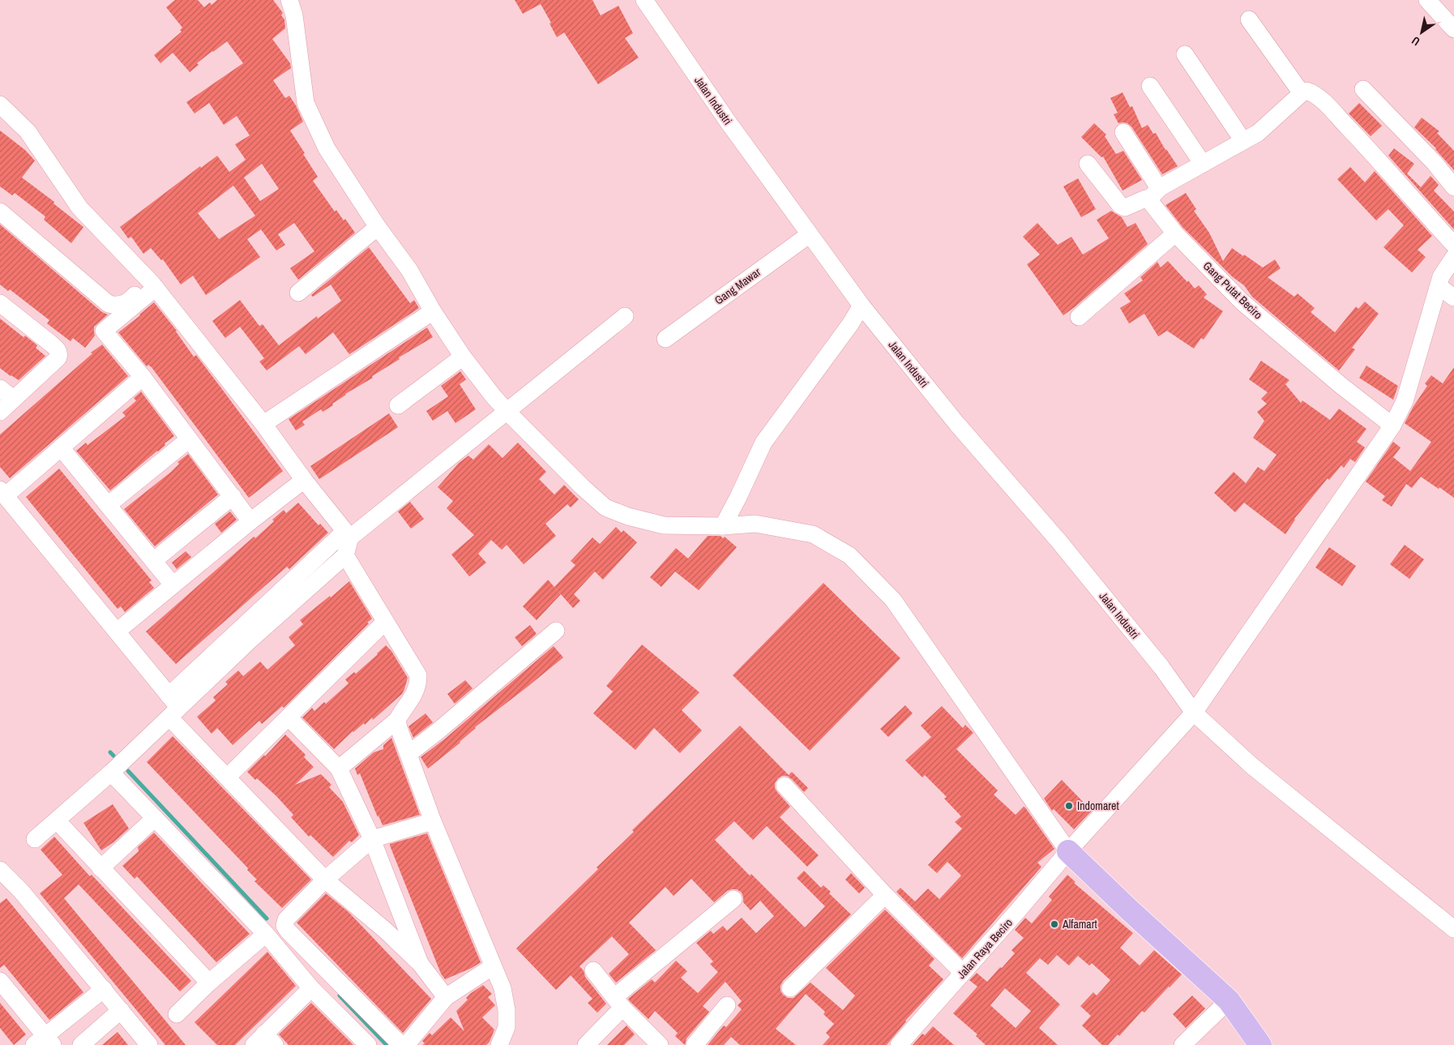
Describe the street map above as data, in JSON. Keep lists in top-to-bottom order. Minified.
{"streets":{"street":["Jalan Industri","Gang Mawar","Gang Putat Beciro","Jalan Raya Beciro"]},"crossings":[["Jalan Industri","Gang Mawar"],["Jalan Industri","Jalan Raya Beciro"],["Gang Putat Beciro","Jalan Raya Beciro"]],"places":["Indomaret","Alfamart"],"north":"bottom left"}
